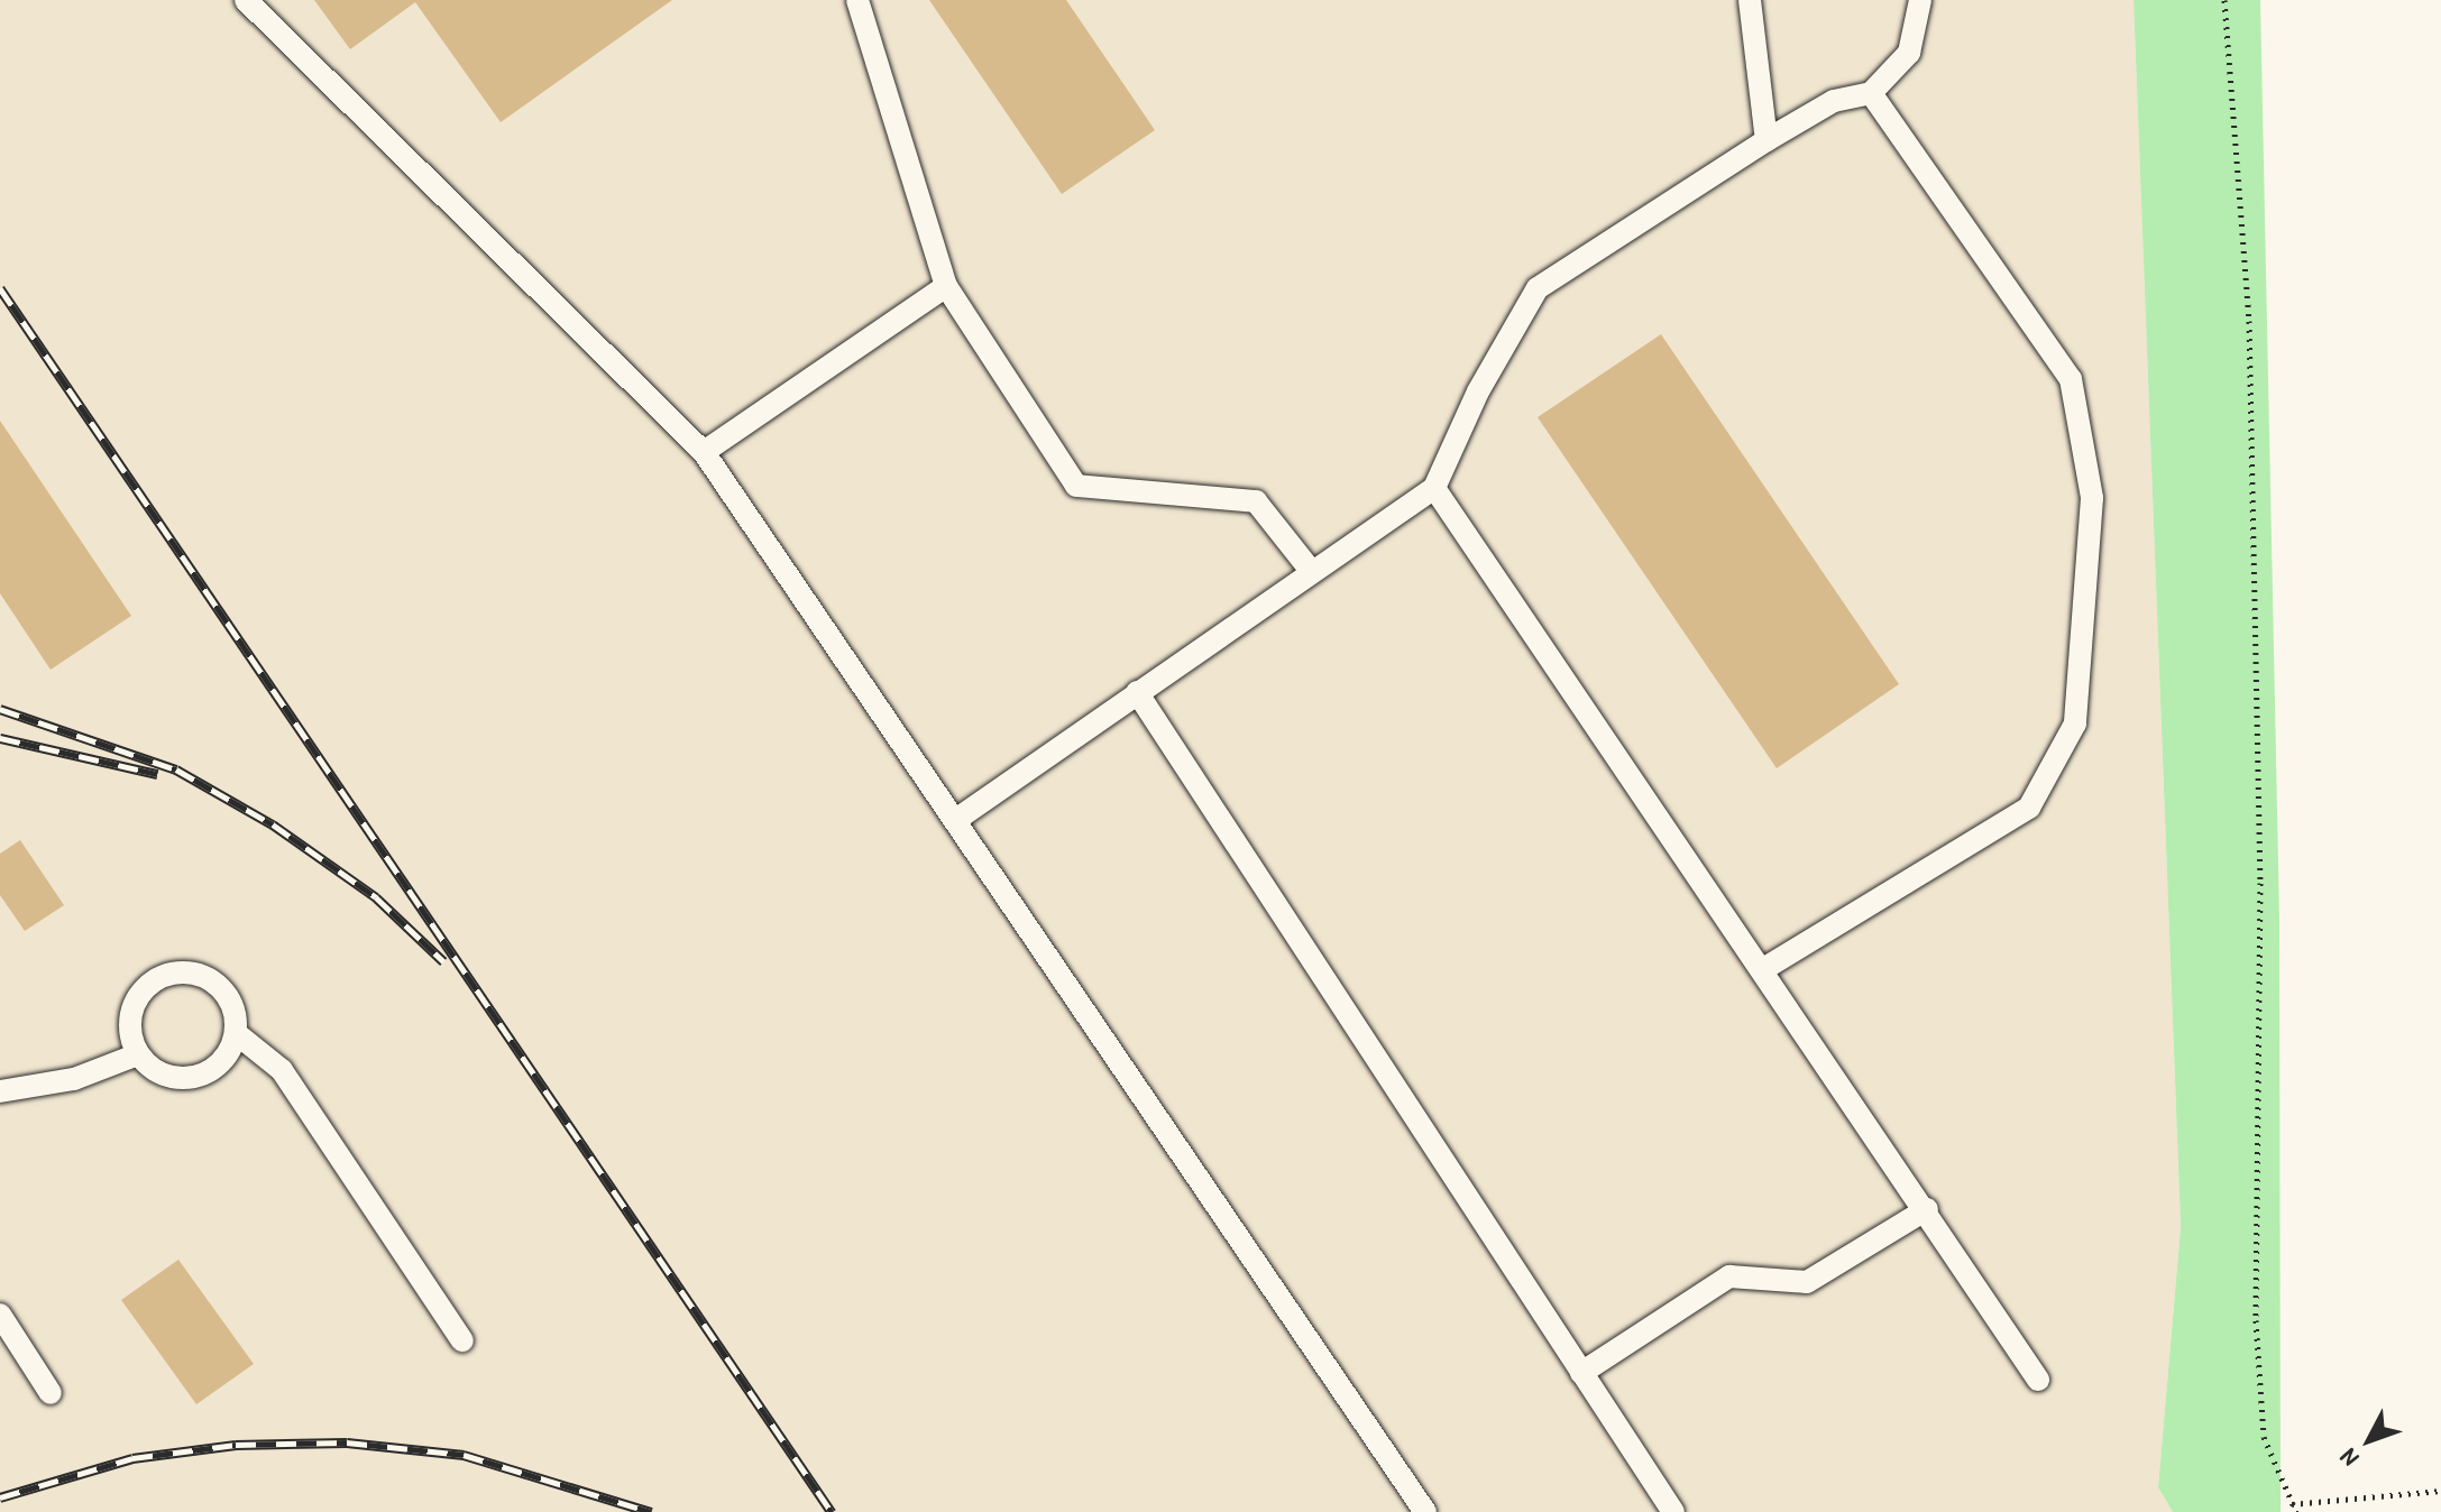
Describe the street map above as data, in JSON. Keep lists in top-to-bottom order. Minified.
{"north":"bottom left"}
